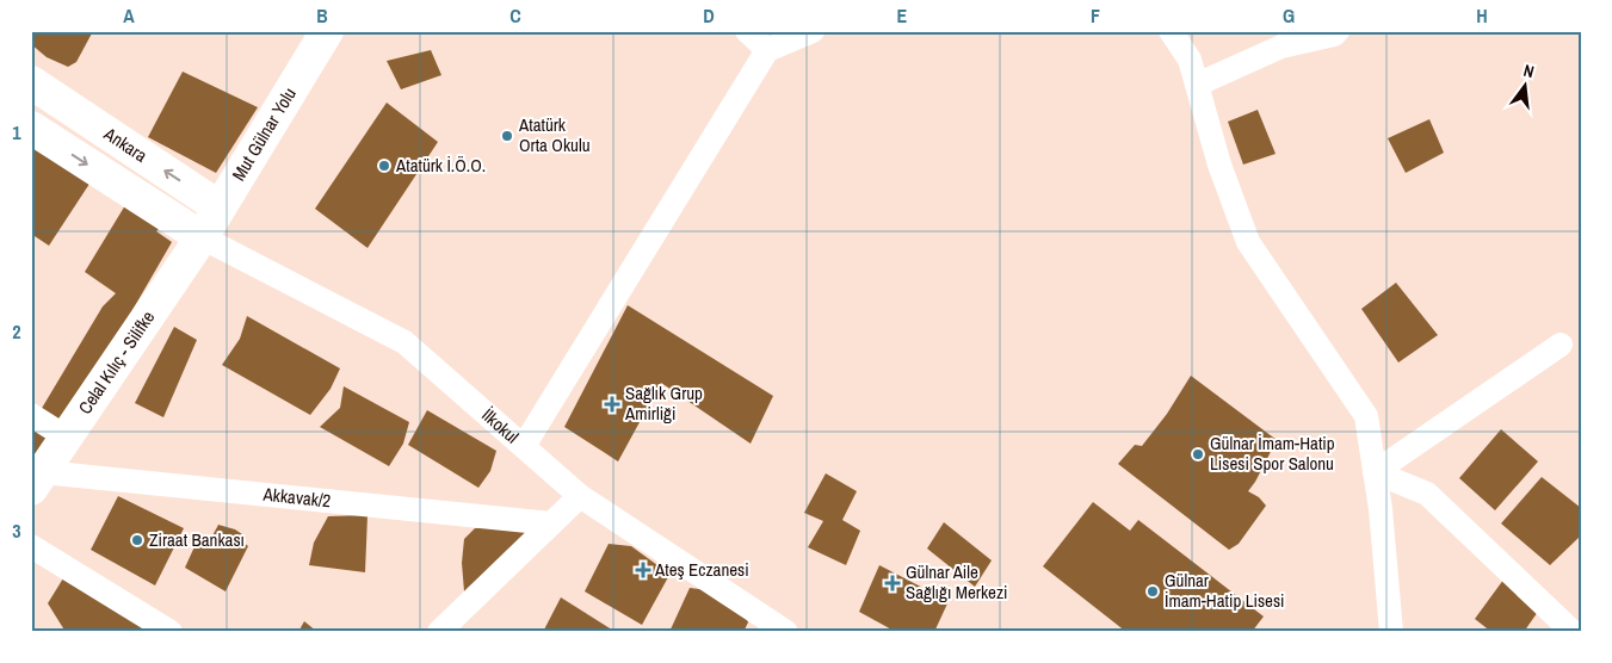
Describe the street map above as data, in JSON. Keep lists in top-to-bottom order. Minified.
{"streets":{"main road":["Mut Gülnar Yolu","Ankara","Celal Kılıç - Silifke"],"street":["İlkokul","Akkavak/2"]},"crossings":[["Mut Gülnar Yolu","Ankara"],["Mut Gülnar Yolu","Celal Kılıç - Silifke"],["Mut Gülnar Yolu","İlkokul"],["Ankara","Celal Kılıç - Silifke"],["Ankara","İlkokul"],["Celal Kılıç - Silifke","İlkokul"],["Celal Kılıç - Silifke","Akkavak/2"]],"places":{"other":["Atatürk Orta Okulu","Atatürk İ.Ö.O.","Gülnar İmam-Hatip Lisesi Spor Salonu","Ziraat Bankası","Gülnar İmam-Hatip Lisesi"],"health":["Sağlık Grup Amirliği","Ateş Eczanesi","Gülnar Aile Sağlığı Merkezi"]},"north":"top","grid":{"columns":["A","B","C","D","E","F","G","H"],"rows":["1","2","3"]}}
